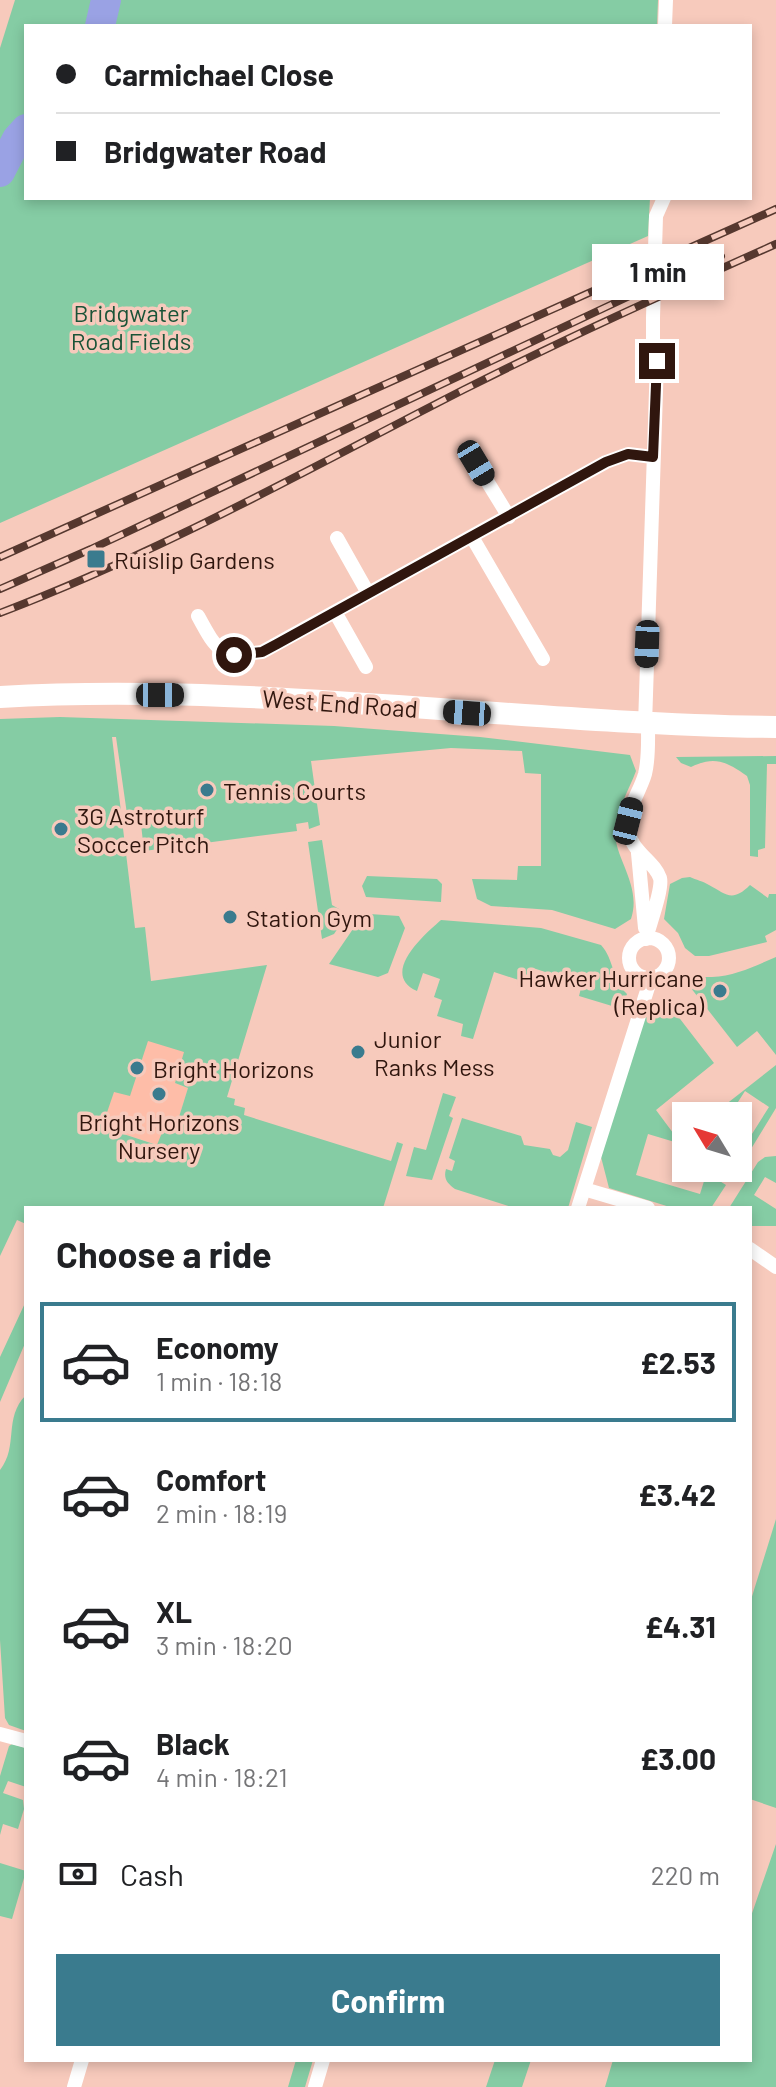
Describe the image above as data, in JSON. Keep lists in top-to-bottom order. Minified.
{"streets":{"main road":["West End Road"]},"parks":["Bridgwater Road Fields"],"places":{"transit":["Ruislip Gardens"],"other":["Tennis Courts","3G Astroturf Soccer Pitch","Station Gym","Hawker Hurricane (Replica)","Junior Ranks Mess","Bright Horizons","Bright Horizons Nursery"]},"north":"top left","page":{"banner":["Carmichael Close","Bridgwater Road"],"bubble":"1 min","heading":"Choose a ride","list":[{"name":"Economy","note":"1 min · 18:18","value":"£2.53"},{"name":"Comfort","note":"2 min · 18:19","value":"£3.42"},{"name":"XL","note":"3 min · 18:20","value":"£4.31"},{"name":"Black","note":"4 min · 18:21","value":"£3.00"}],"pay":["Cash","220 m"],"buttons":"Confirm"}}
